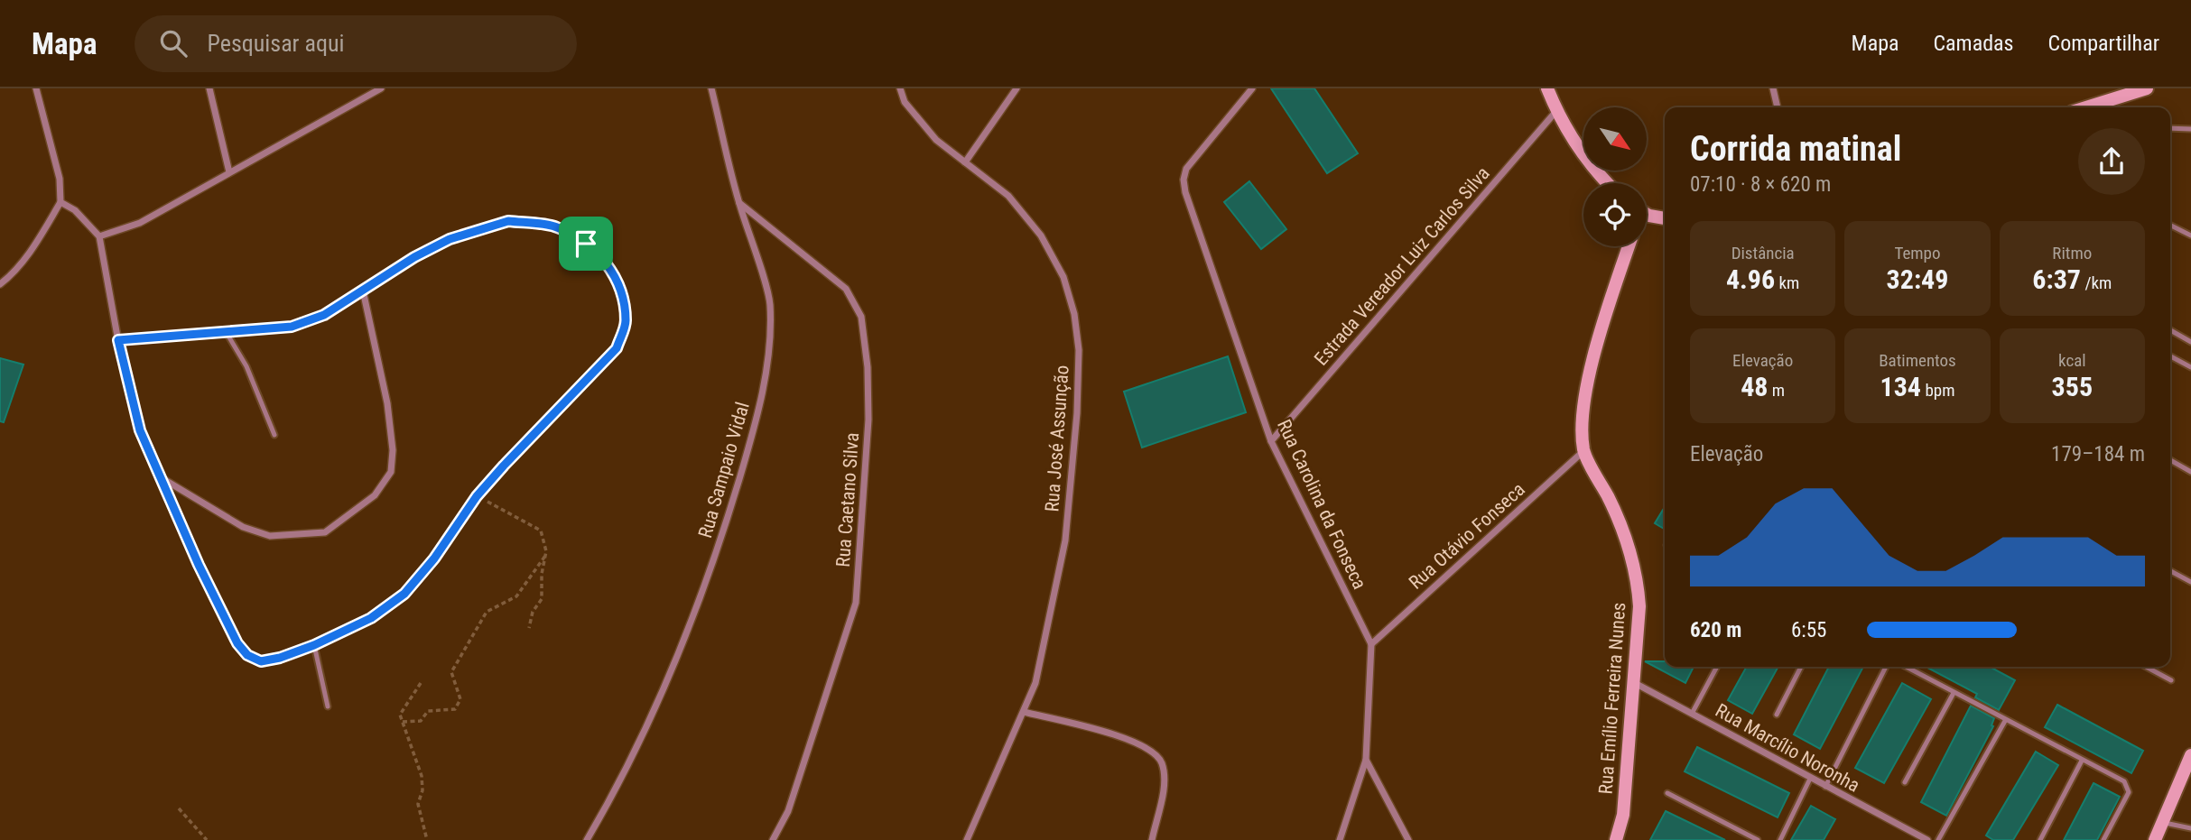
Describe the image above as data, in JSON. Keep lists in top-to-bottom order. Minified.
{"streets":{"street":["Estrada Vereador Luiz Carlos Silva","Rua José Assunção","Rua Sampaio Vidal","Rua Caetano Silva","Rua Carolina da Fonseca","Rua Otávio Fonseca","Rua Emílio Ferreira Nunes","Rua Marcílio Noronha"]},"crossings":[["Estrada Vereador Luiz Carlos Silva","Rua Carolina da Fonseca"],["Rua Sampaio Vidal","Rua Caetano Silva"],["Rua Carolina da Fonseca","Rua Otávio Fonseca"],["Rua Otávio Fonseca","Rua Emílio Ferreira Nunes"],["Rua Emílio Ferreira Nunes","Rua Marcílio Noronha"]],"north":"bottom right","page":{"header":"Mapa","search":"Pesquisar aqui","nav":["Mapa","Camadas","Compartilhar"],"heading":["Corrida matinal","07:10 · 8 × 620 m"],"stats":[["Distância","4.96 km"],["Tempo","32:49"],["Ritmo","6:37 /km"],["Elevação","48 m"],["Batimentos","134 bpm"],["kcal","355"]],"chart":["Elevação","179–184 m"],"list":[{"name":"620 m","note":"6:55"}]}}
